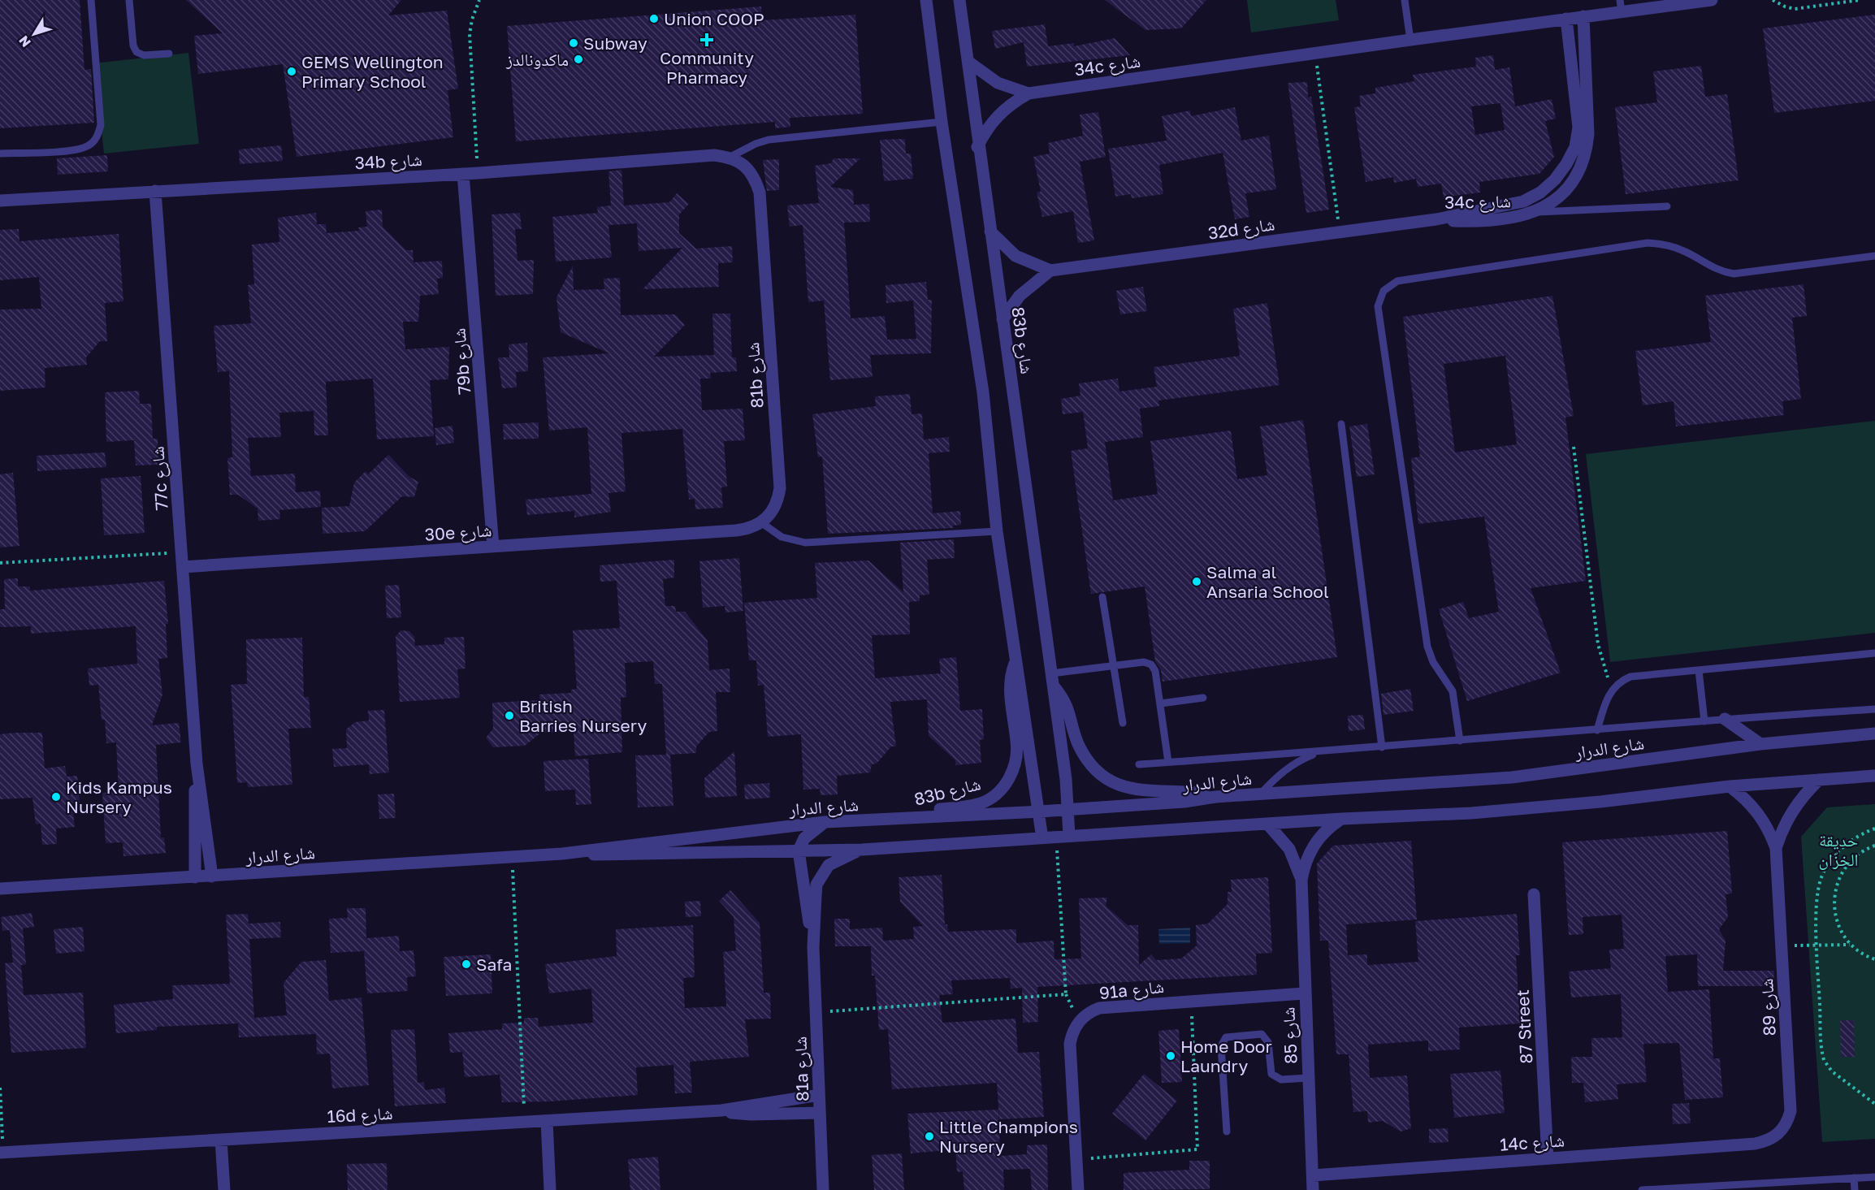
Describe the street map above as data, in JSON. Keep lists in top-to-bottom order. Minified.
{"streets":{"street":["34c شارع","34b شارع","32d شارع","83b شارع","79b شارع","81b شارع","77c شارع","30e شارع","شارع الدرار","91a شارع","شارع 89","87 Street","شارع 85","81a شارع","16d شارع","14c شارع"]},"crossings":[["34c شارع","32d شارع"],["34c شارع","83b شارع"],["34b شارع","79b شارع"],["34b شارع","81b شارع"],["34b شارع","77c شارع"],["83b شارع","شارع الدرار"],["79b شارع","30e شارع"],["81b شارع","30e شارع"],["77c شارع","30e شارع"],["77c شارع","شارع الدرار"],["شارع الدرار","شارع 89"],["شارع الدرار","شارع 85"],["شارع الدرار","81a شارع"],["91a شارع","شارع 85"],["شارع 89","14c شارع"],["87 Street","14c شارع"],["شارع 85","14c شارع"],["81a شارع","16d شارع"]],"parks":["حديقة الخزّان"],"places":{"other":["Union COOP","Subway","ماكدونالدز","GEMS Wellington Primary School","Salma al Ansaria School","British Barries Nursery","Kids Kampus Nursery","Safa","Home Door Laundry","Little Champions Nursery"],"health":["Community Pharmacy"]},"north":"bottom left"}
